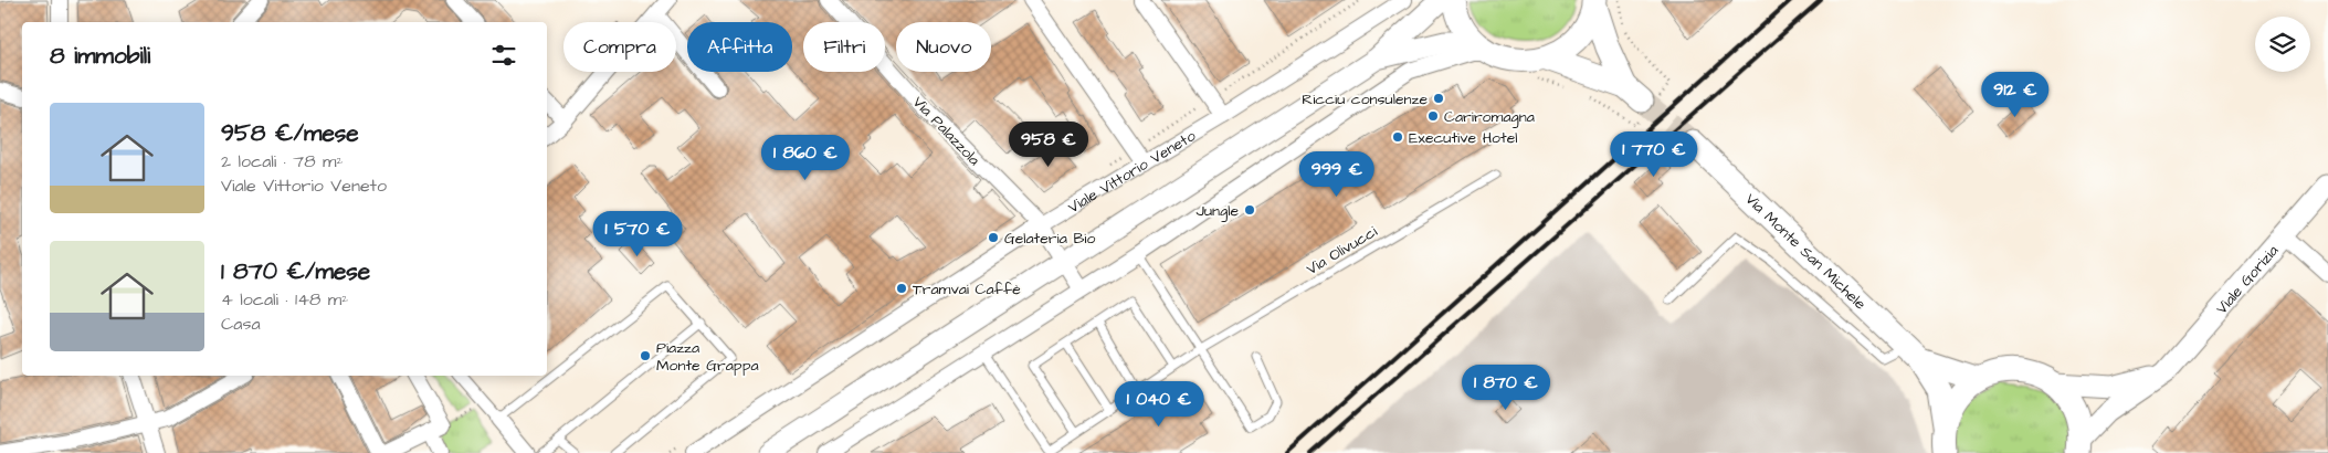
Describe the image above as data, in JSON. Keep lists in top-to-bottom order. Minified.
{"streets":{"main road":["Via Monte San Michele","Viale Gorizia"],"street":["Via Palazzola","Viale Vittorio Veneto"],"lane":["Via Olivucci"]},"crossings":[["Via Palazzola","Viale Vittorio Veneto"]],"places":["Ricciu consulenze","Cariromagna","Executive Hotel","Jungle","Gelateria Bio","Tramvai Caffè","Piazza Monte Grappa"],"page":{"chip":["Compra","Affitta","Filtri","Nuovo"],"heading":"8 immobili","price":["912 €","958 €","1 770 €","1 860 €","999 €","1 570 €","1 870 €","1 040 €"],"list":[{"name":"958 €/mese","note":"2 locali · 78 m² · Viale Vittorio Veneto"},{"name":"1 870 €/mese","note":"4 locali · 148 m² · Casa"}]}}
